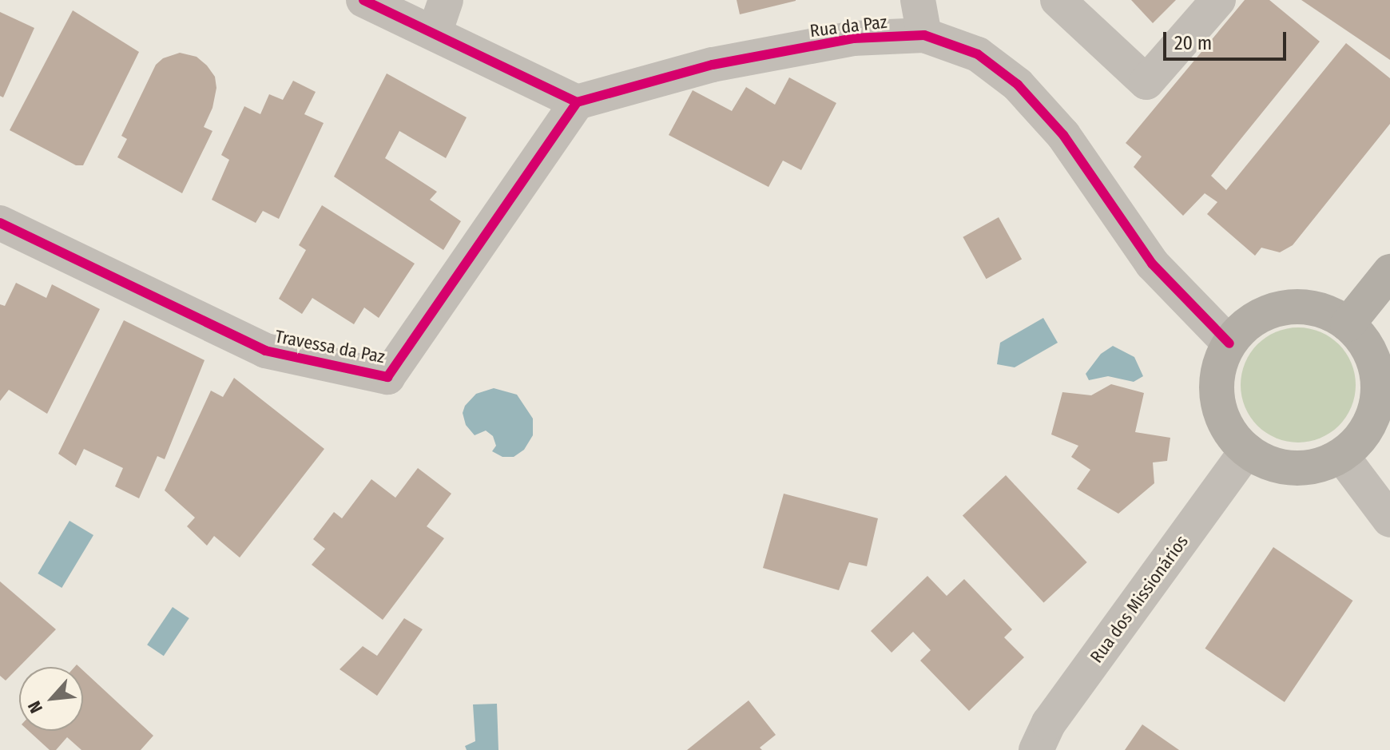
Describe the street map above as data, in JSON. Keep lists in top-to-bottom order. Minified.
{"streets":{"street":["Rua da Paz","Travessa da Paz","Rua dos Missionários"]},"crossings":[["Rua da Paz","Travessa da Paz"],["Rua da Paz","Rua dos Missionários"]],"scale_bar":"20 m","north":"bottom left"}
